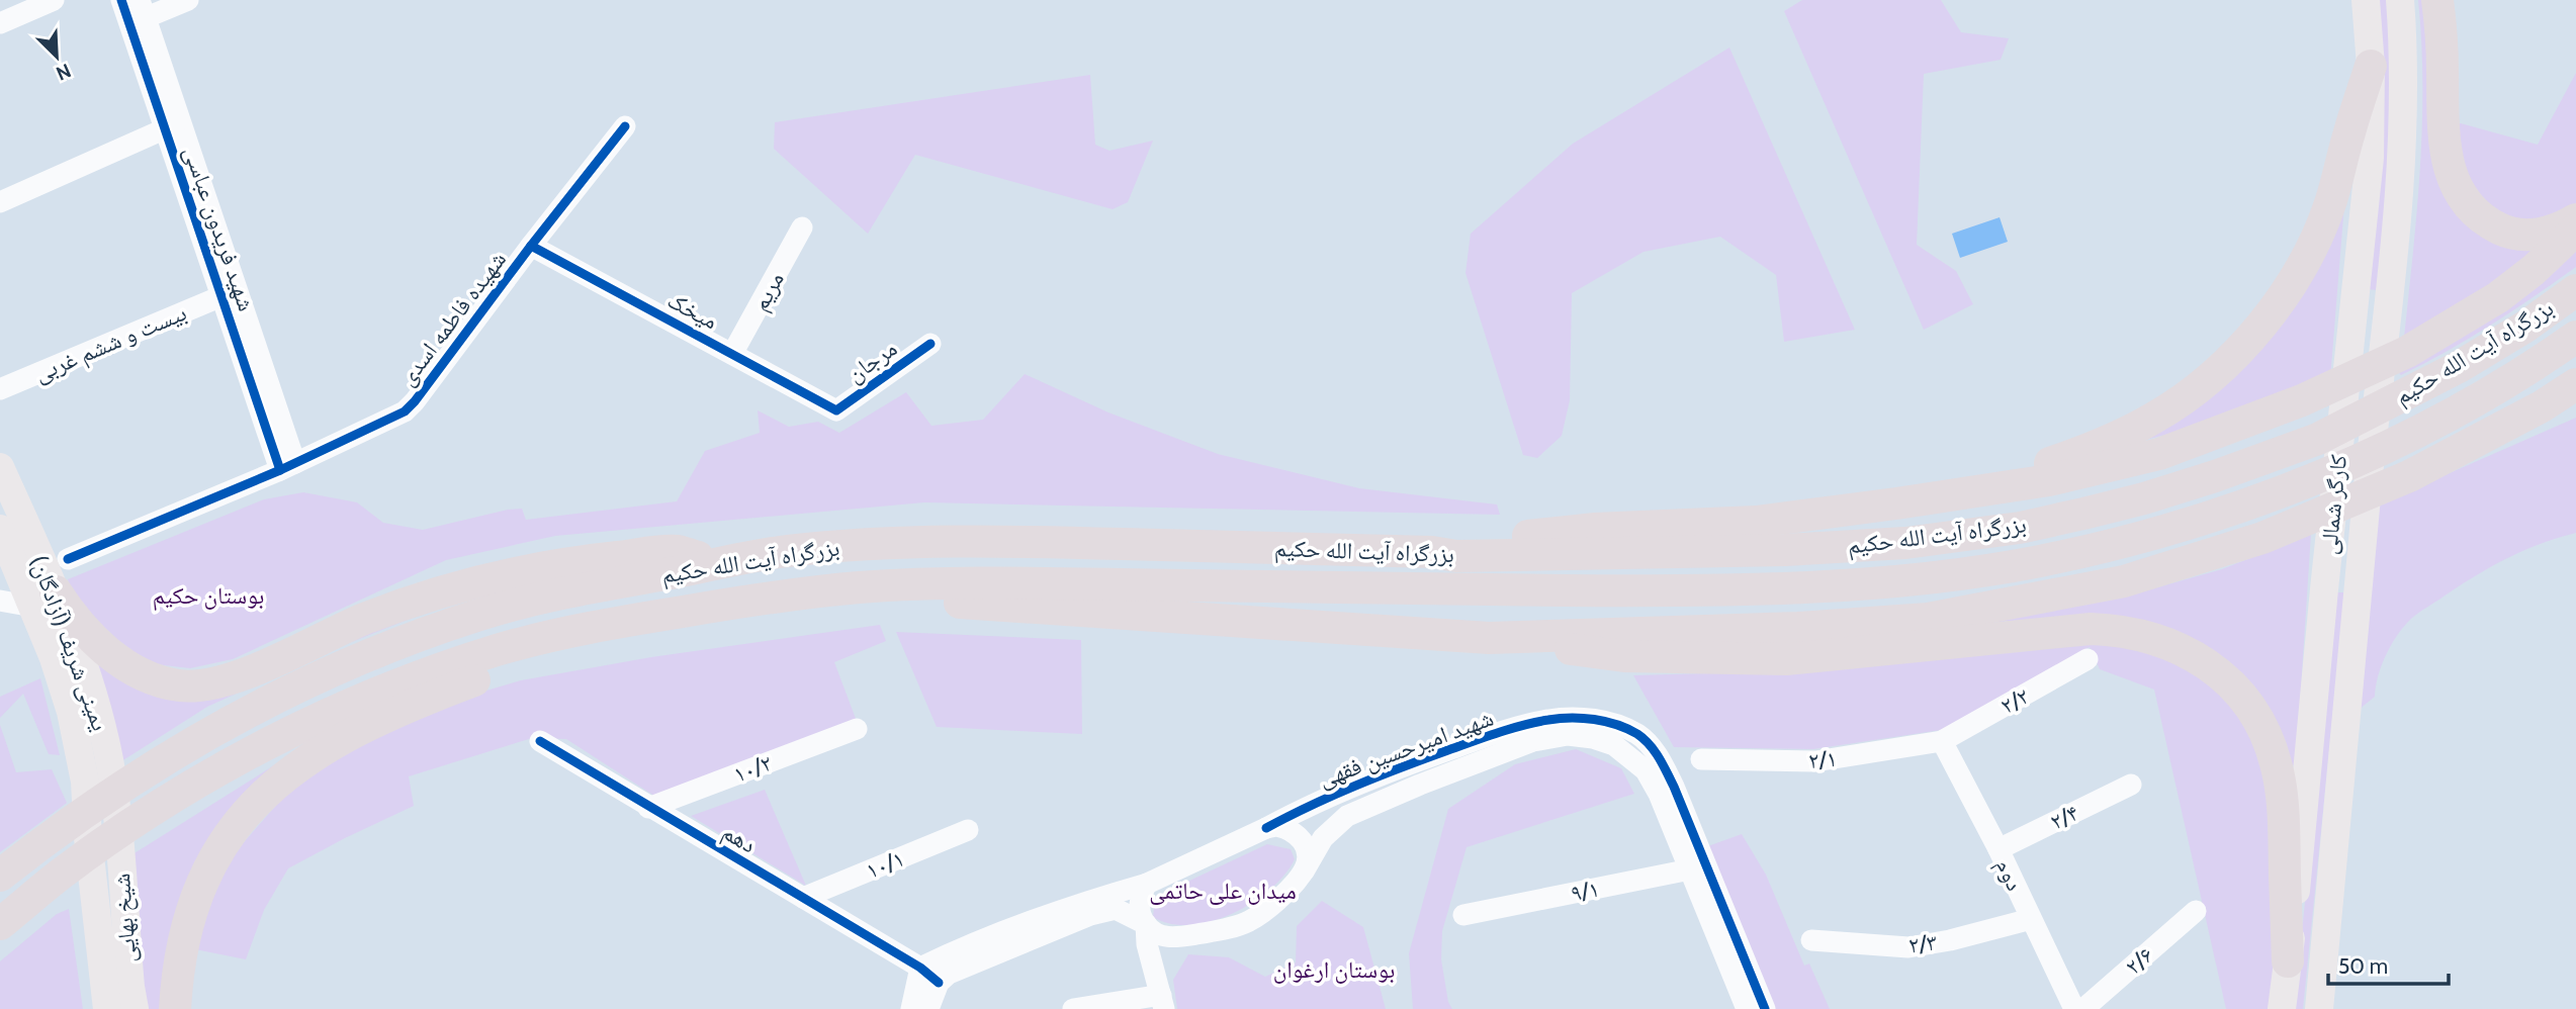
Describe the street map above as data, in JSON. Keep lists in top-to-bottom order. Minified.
{"streets":{"highway":["بزرگراه آیت الله حکیم"],"main road":["کارگر شمالی","یمینی شریف (آزادگان)","شیخ بهایی"],"street":["شهید فریدون عباسی","مریم","میخک","شهیده فاطمه اسدی","بیست و ششم غربی","مرجان","۲/۲","شهید امیرحسین فقهی","۲/۱","۱۰/۲","۲/۴","دهم","۱۰/۱","دوم","۹/۱","۲/۳","۲/۶"]},"crossings":[["شهید فریدون عباسی","شهیده فاطمه اسدی"],["شهید فریدون عباسی","بیست و ششم غربی"],["مریم","میخک"],["میخک","شهیده فاطمه اسدی"],["میخک","مرجان"],["بزرگراه آیت الله حکیم","یمینی شریف (آزادگان)"],["بزرگراه آیت الله حکیم","شیخ بهایی"],["یمینی شریف (آزادگان)","شیخ بهایی"],["۲/۲","۲/۱"],["۲/۲","دوم"],["شهید امیرحسین فقهی","۹/۱"],["۲/۱","دوم"],["۱۰/۲","دهم"],["۲/۴","دوم"],["دهم","۱۰/۱"],["دوم","۲/۳"]],"parks":["بوستان حکیم","میدان علی حاتمی","بوستان ارغوان"],"scale_bar":"50 m","north":"bottom right"}
